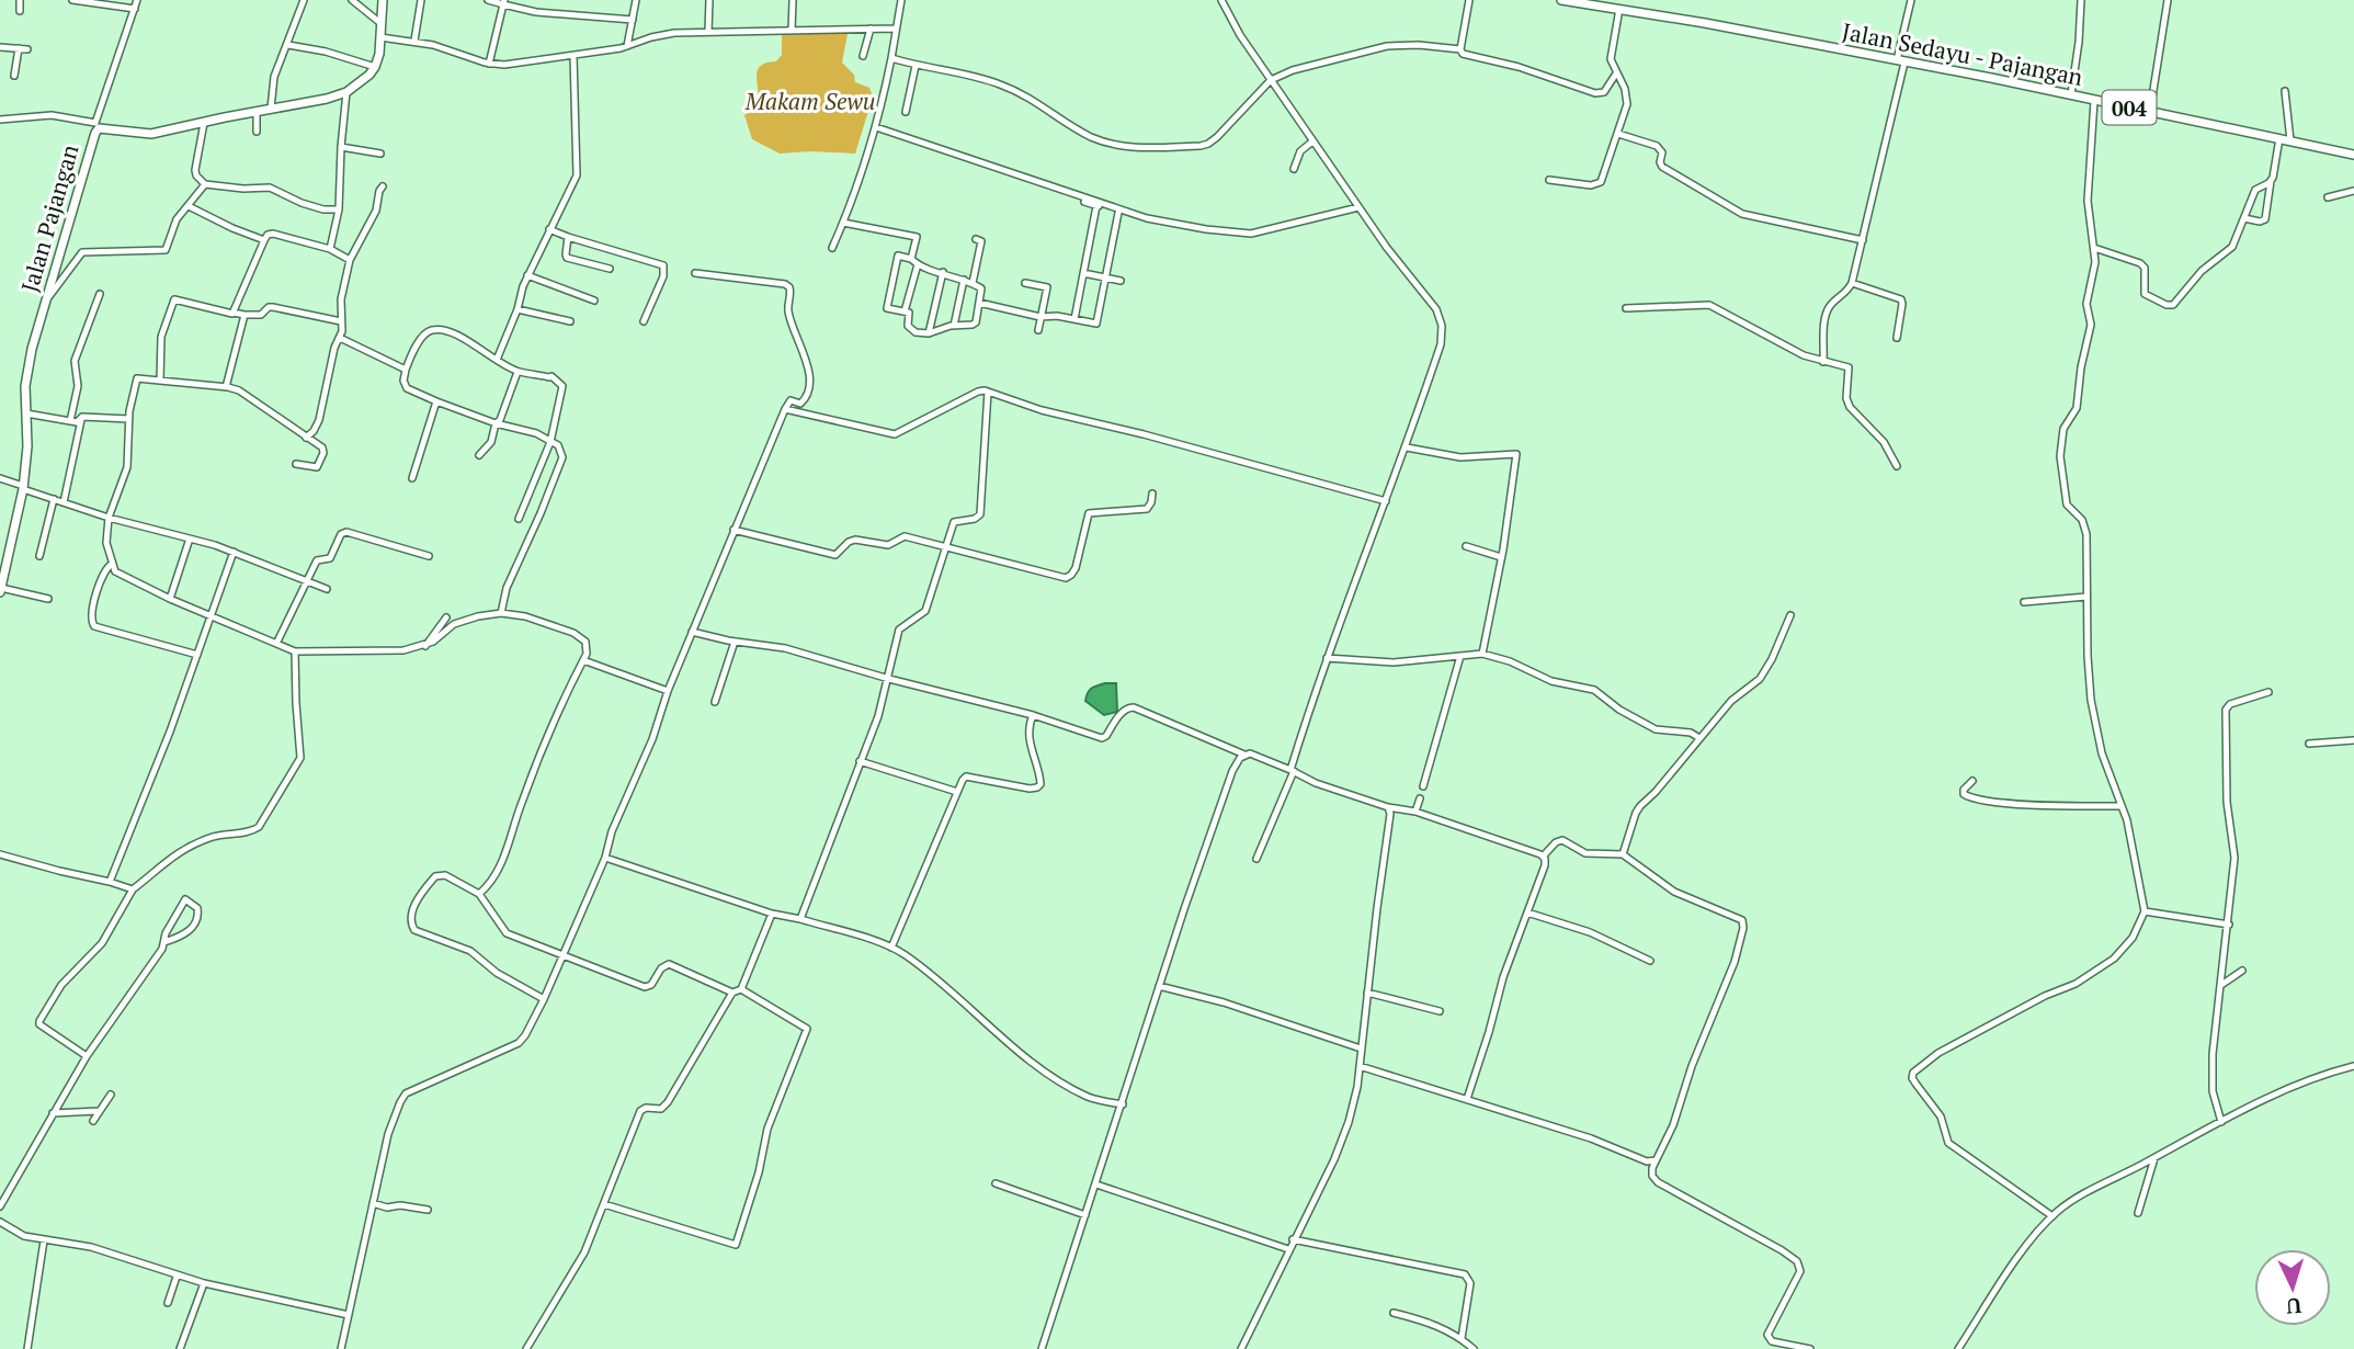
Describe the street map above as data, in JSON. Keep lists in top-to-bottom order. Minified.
{"streets":{"main road":["Jalan Sedayu - Pajangan","004","Jalan Pajangan"]},"parks":["Makam Sewu"],"north":"bottom"}
